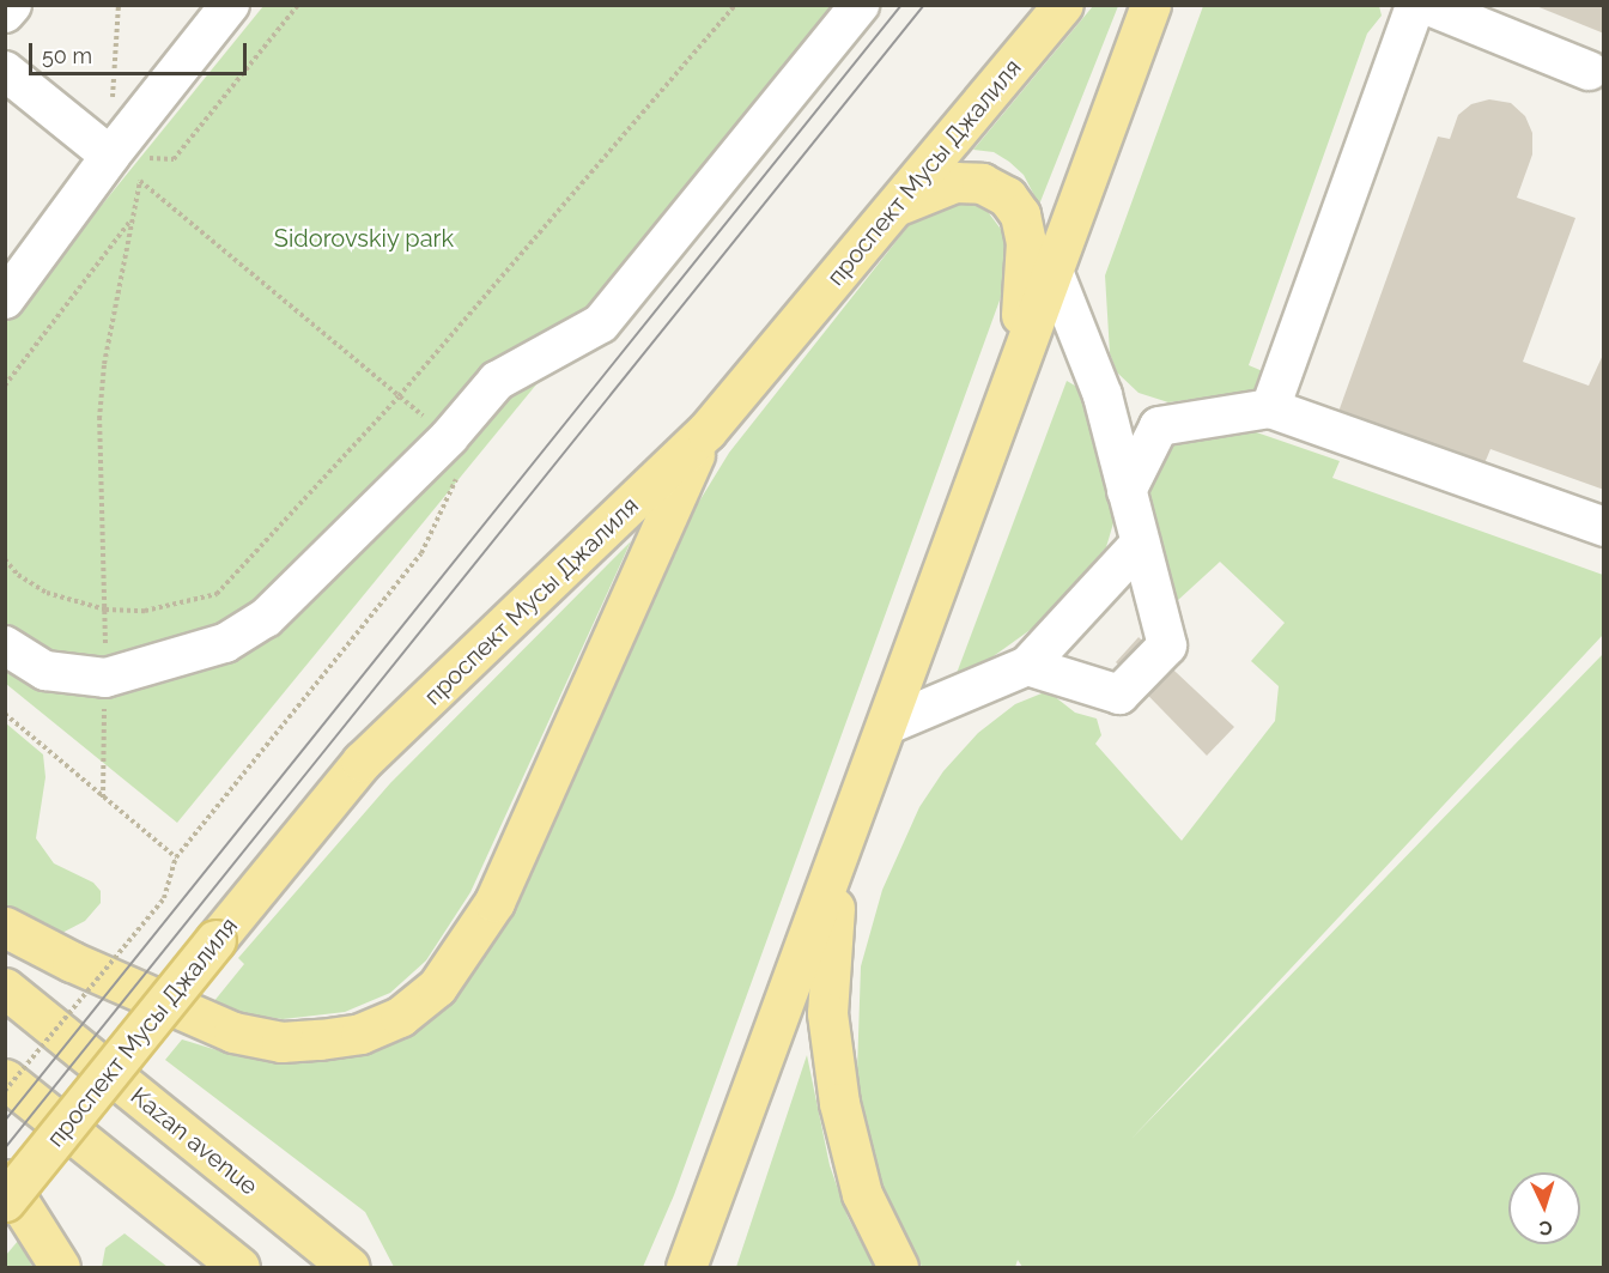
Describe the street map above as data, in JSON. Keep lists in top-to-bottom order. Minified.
{"streets":{"main road":["проспект Мусы Джалиля","Kazan avenue"]},"parks":["Sidorovskiy park"],"scale_bar":"50 m","north":"bottom"}
